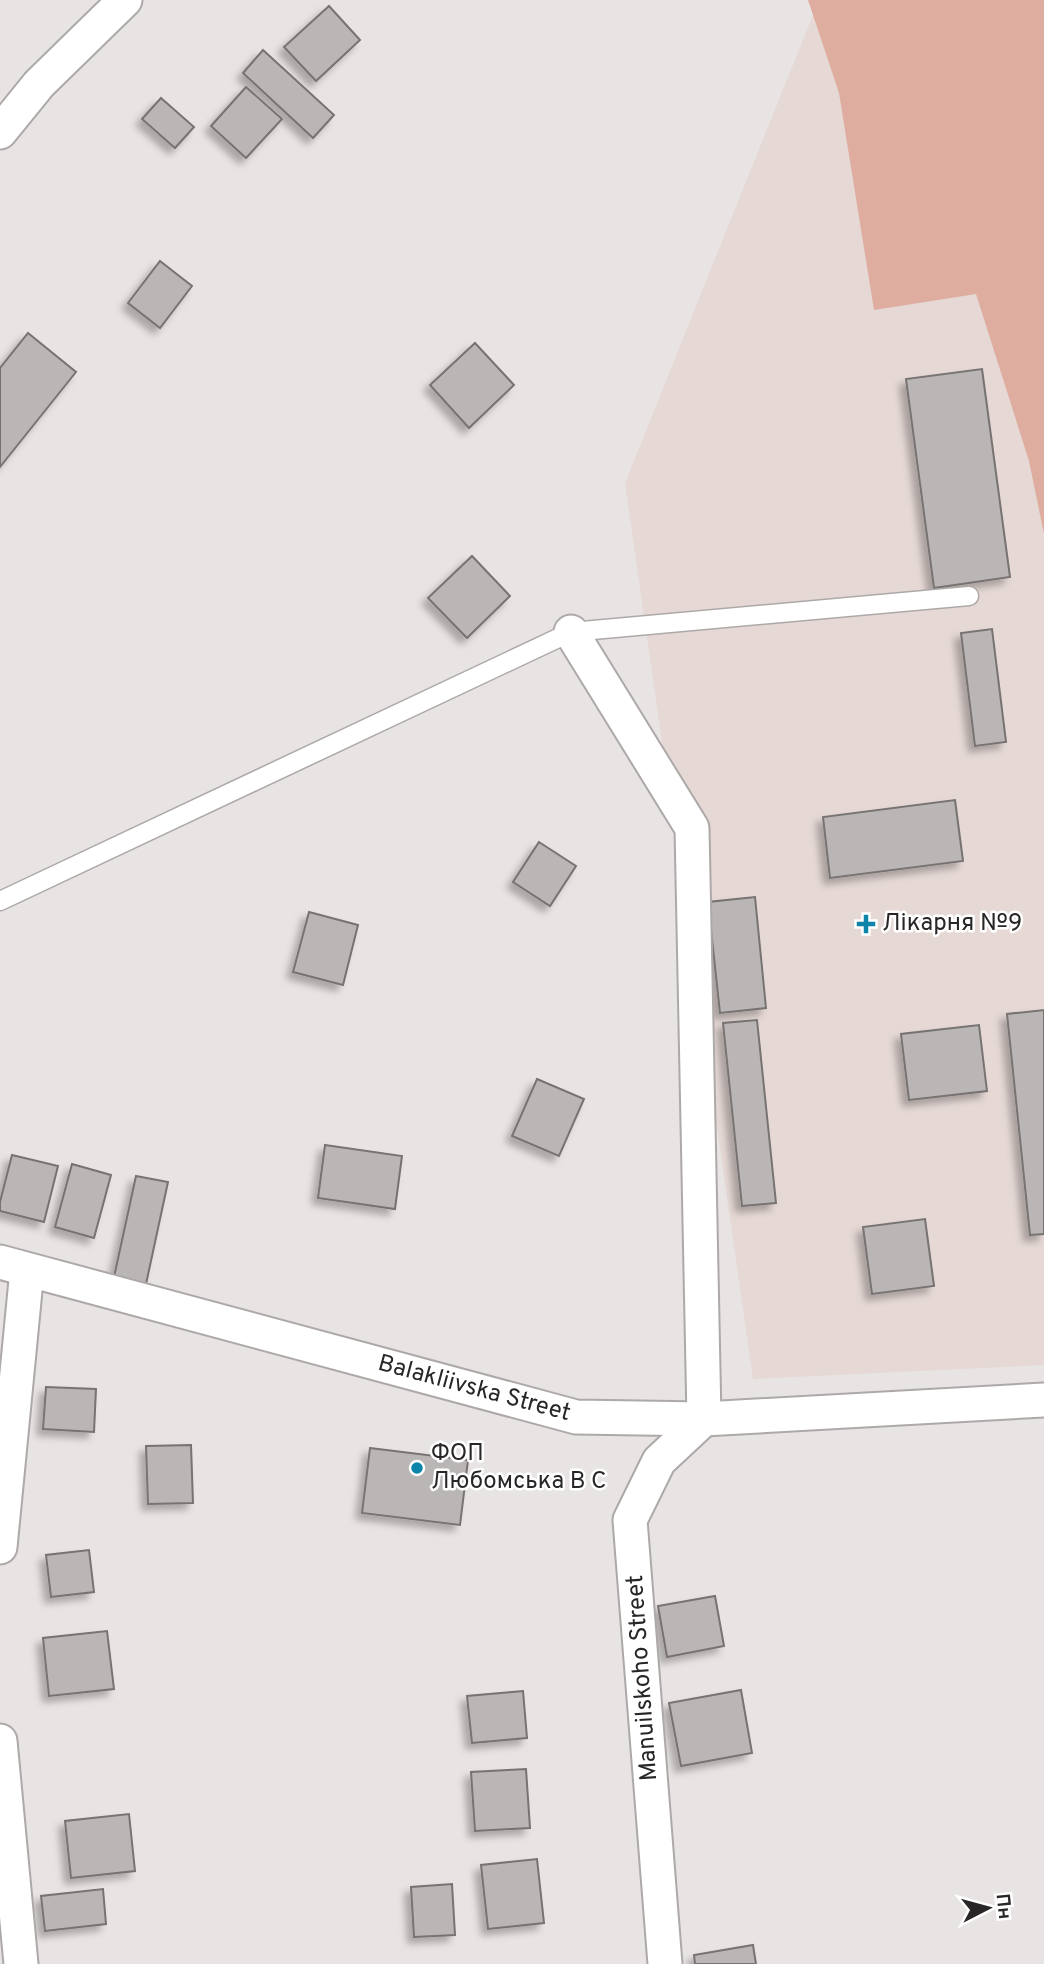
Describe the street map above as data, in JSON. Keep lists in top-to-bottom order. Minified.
{"streets":{"street":["Balakliivska Street","Manuilskoho Street"]},"crossings":[["Balakliivska Street","Manuilskoho Street"]],"places":{"health":["Лікарня №9"],"other":["ФОП Любомська В С"]},"north":"right"}
